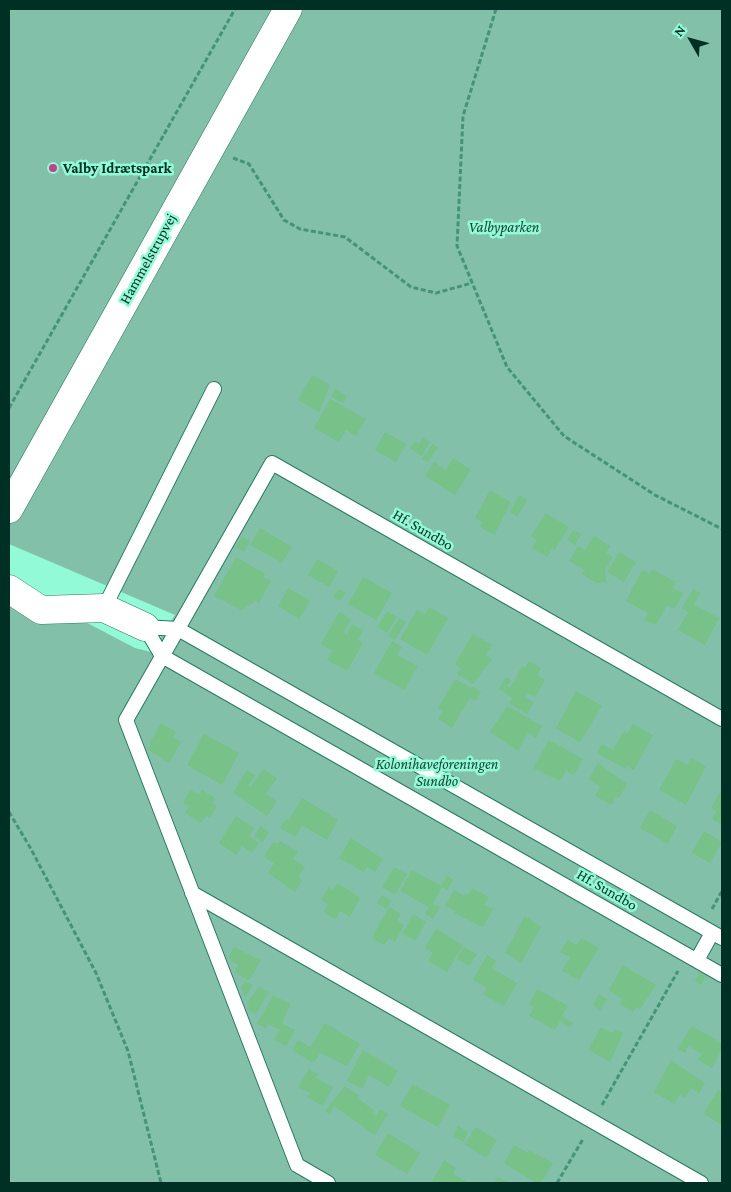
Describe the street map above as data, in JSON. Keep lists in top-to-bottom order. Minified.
{"streets":{"street":["Hammelstrupvej"],"lane":["Hf. Sundbo"]},"parks":["Valbyparken","Kolonihaveforeningen Sundbo"],"places":["Valby Idrætspark"],"north":"top left"}
